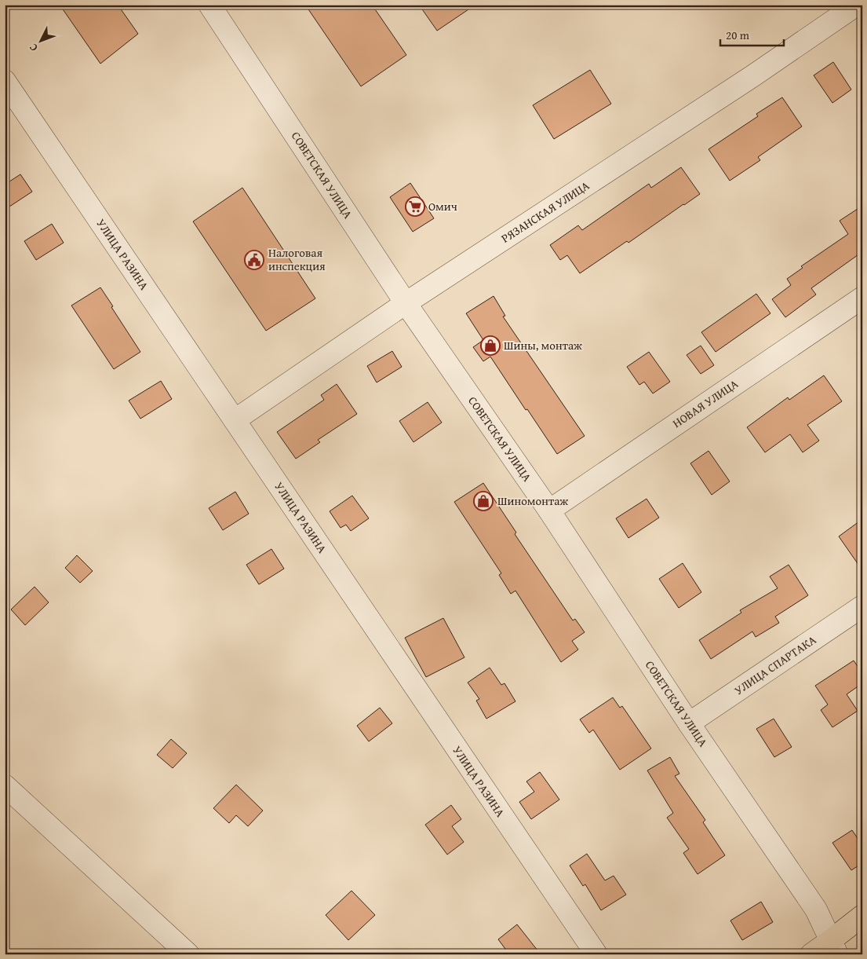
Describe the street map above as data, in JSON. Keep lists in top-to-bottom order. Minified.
{"streets":{"street":["СОВЕТСКАЯ УЛИЦА","РЯЗАНСКАЯ УЛИЦА","УЛИЦА РАЗИНА","НОВАЯ УЛИЦА","УЛИЦА СПАРТАКА"]},"crossings":[["СОВЕТСКАЯ УЛИЦА","РЯЗАНСКАЯ УЛИЦА"],["СОВЕТСКАЯ УЛИЦА","НОВАЯ УЛИЦА"],["СОВЕТСКАЯ УЛИЦА","УЛИЦА СПАРТАКА"],["РЯЗАНСКАЯ УЛИЦА","УЛИЦА РАЗИНА"]],"places":{"supermarket":["Омич"],"public building":["Налоговая инспекция"],"shop":["Шины, монтаж","Шиномонтаж"]},"scale_bar":"20 m","north":"bottom left"}
